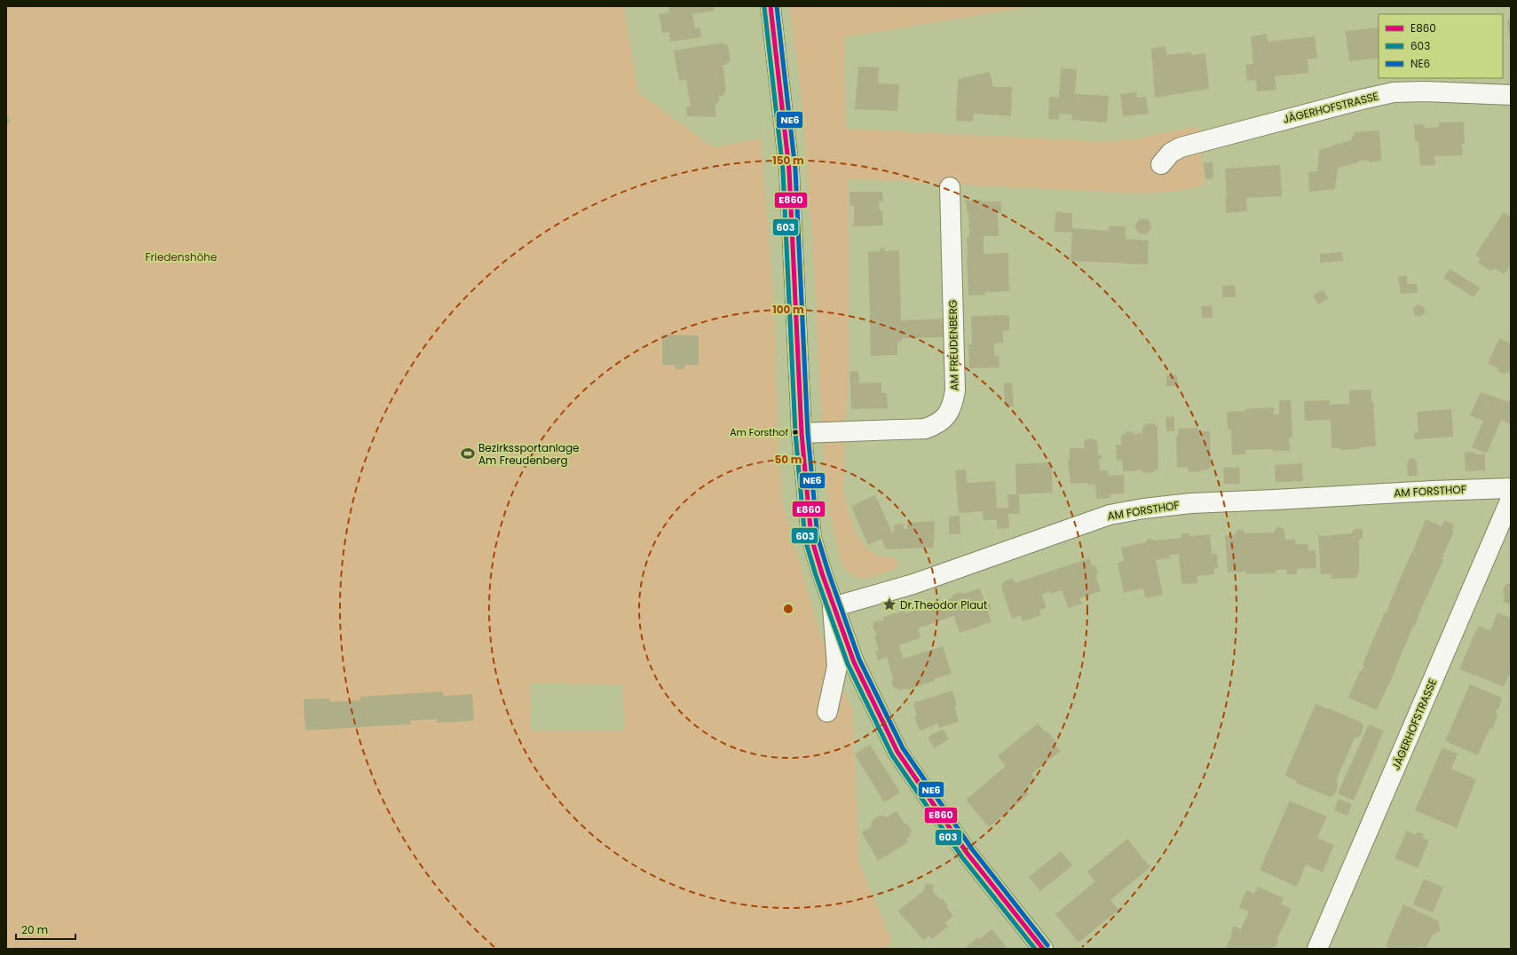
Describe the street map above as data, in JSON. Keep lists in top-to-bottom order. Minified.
{"streets":{"street":["JÄGERHOFSTRASSE","AM FREUDENBERG","AM FORSTHOF"]},"parks":["Friedenshöhe"],"places":{"other":["Am Forsthof"],"sports":["Bezirkssportanlage Am Freudenberg"],"place":["Dr.Theodor Plaut"]},"lines":["transit line E860","transit line NE6","transit line 603"],"legend":["E860","603","NE6"],"scale_bar":"20 m","rings":["150 m","100 m","50 m"]}
